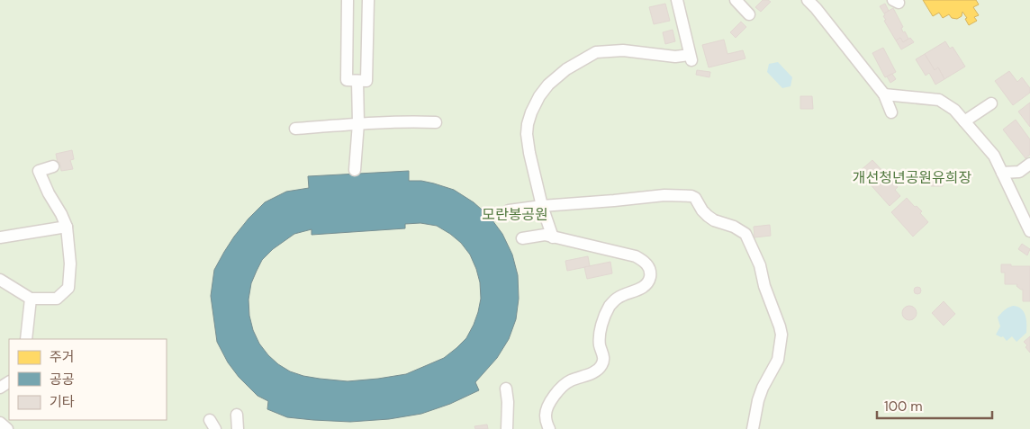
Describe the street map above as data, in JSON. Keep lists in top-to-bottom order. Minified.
{"parks":["개선청년공원유희장","모란봉공원"],"legend":["주거","공공","기타"],"scale_bar":"100 m"}
